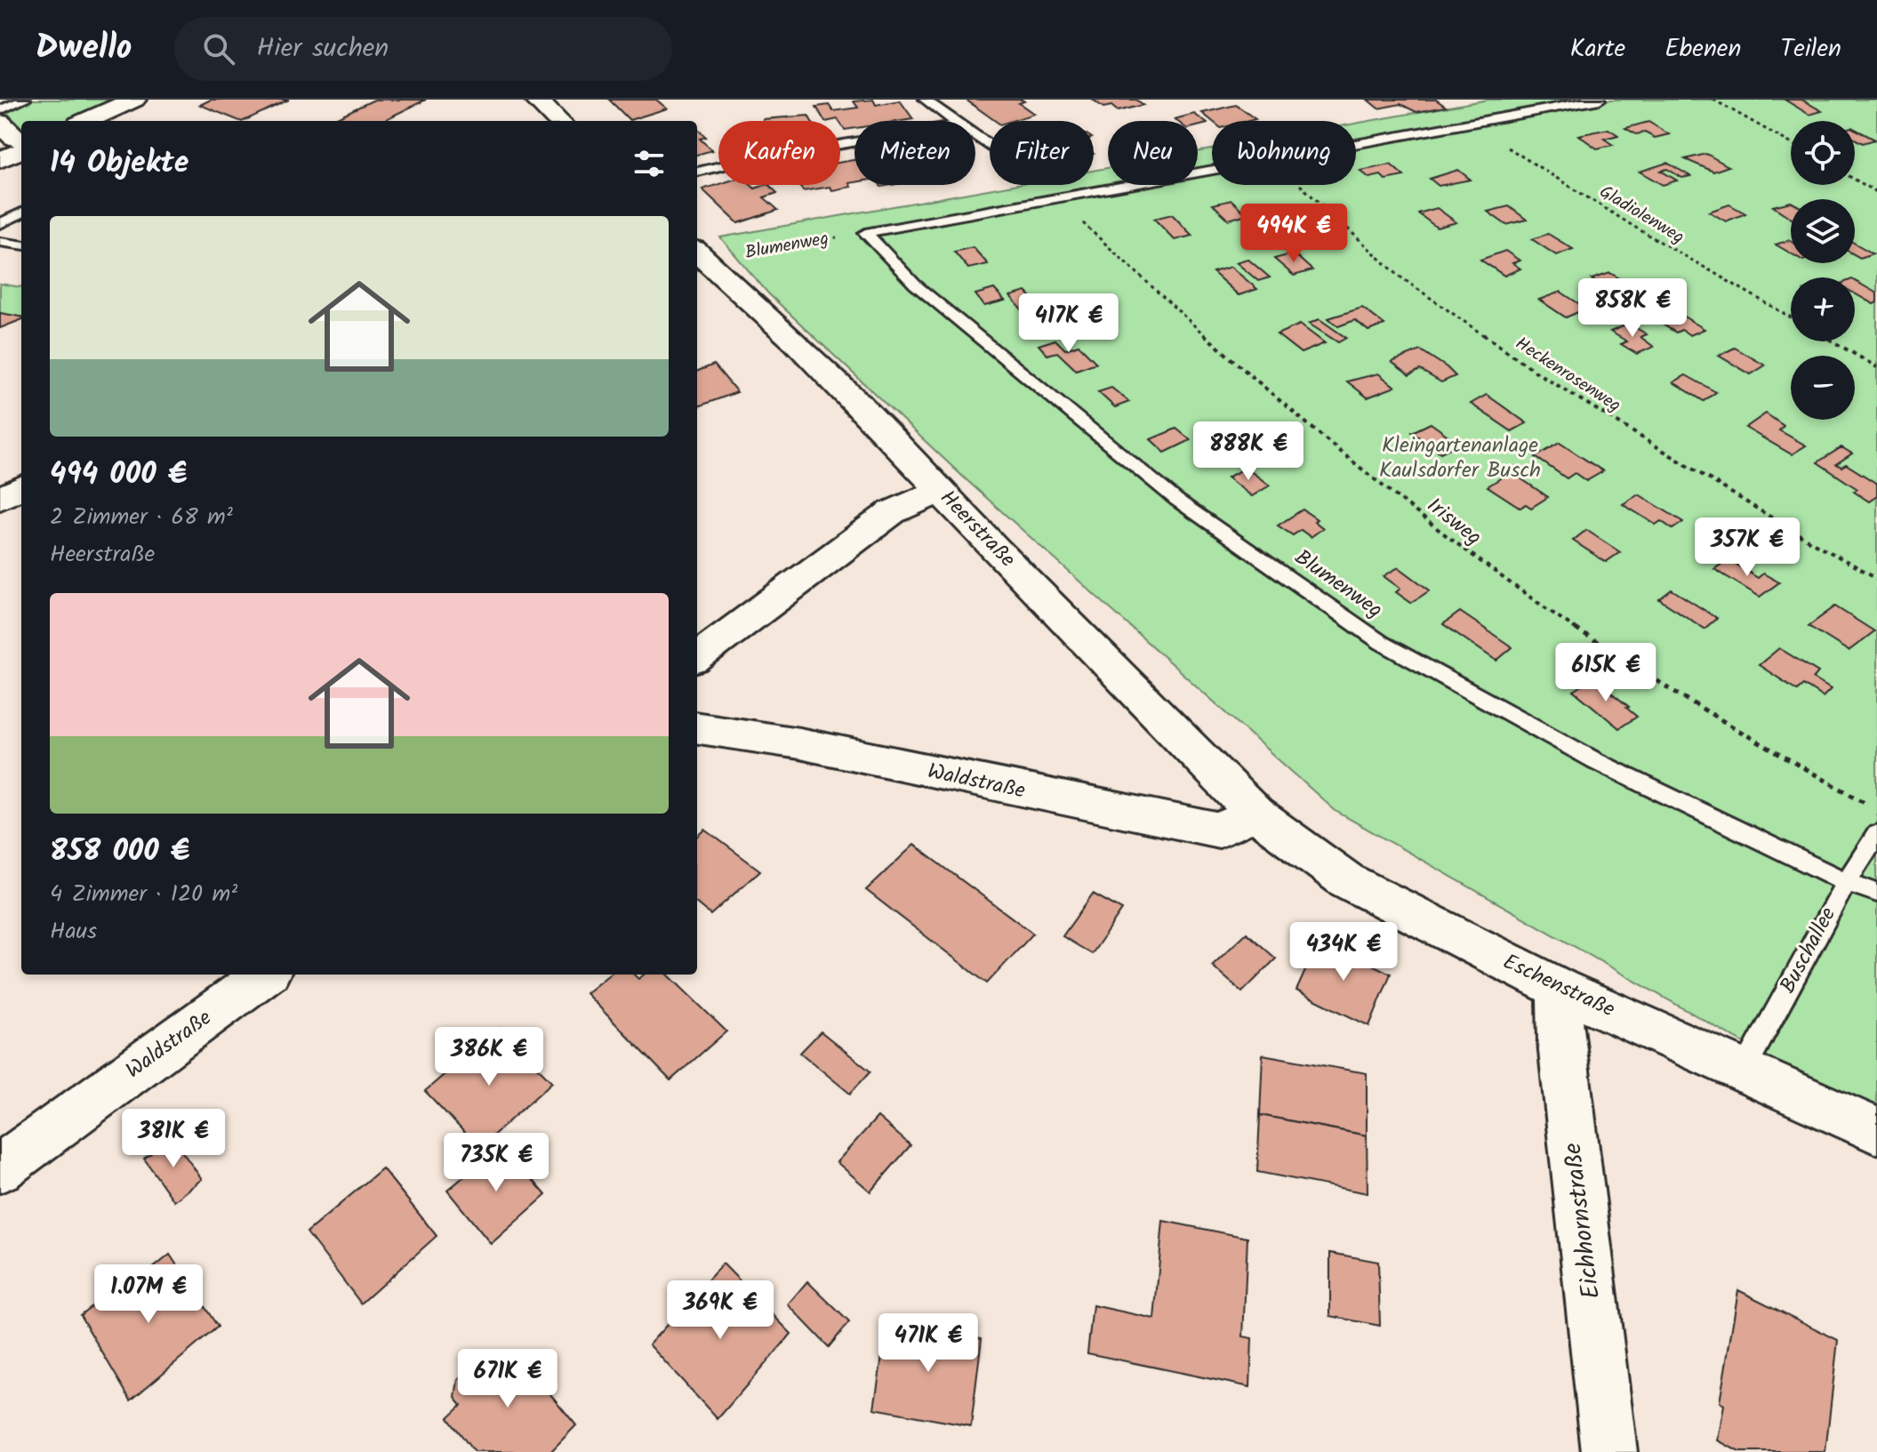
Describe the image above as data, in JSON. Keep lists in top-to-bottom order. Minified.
{"streets":{"street":["Heerstraße","Waldstraße","Eschenstraße","Eichhornstraße"],"lane":["Blumenweg","Buschallee"],"path":["Gladiolenweg","Heckenrosenweg","Irisweg"]},"crossings":[["Blumenweg","Heerstraße"],["Blumenweg","Buschallee"],["Heerstraße","Waldstraße"],["Heerstraße","Eschenstraße"],["Waldstraße","Eschenstraße"],["Buschallee","Eschenstraße"],["Eschenstraße","Eichhornstraße"]],"parks":["Kleingartenanlage Kaulsdorfer Busch"],"page":{"header":"Dwello","search":"Hier suchen","nav":["Karte","Ebenen","Teilen"],"map_buttons":["+","−"],"chip":["Kaufen","Mieten","Filter","Neu","Wohnung"],"heading":"14 Objekte","price":["494K €","858K €","417K €","888K €","357K €","615K €","434K €","386K €","381K €","735K €","1.07M €","369K €","471K €","671K €"],"list":[{"name":"494 000 €","note":"2 Zimmer · 68 m² · Heerstraße"},{"name":"858 000 €","note":"4 Zimmer · 120 m² · Haus"}]}}
